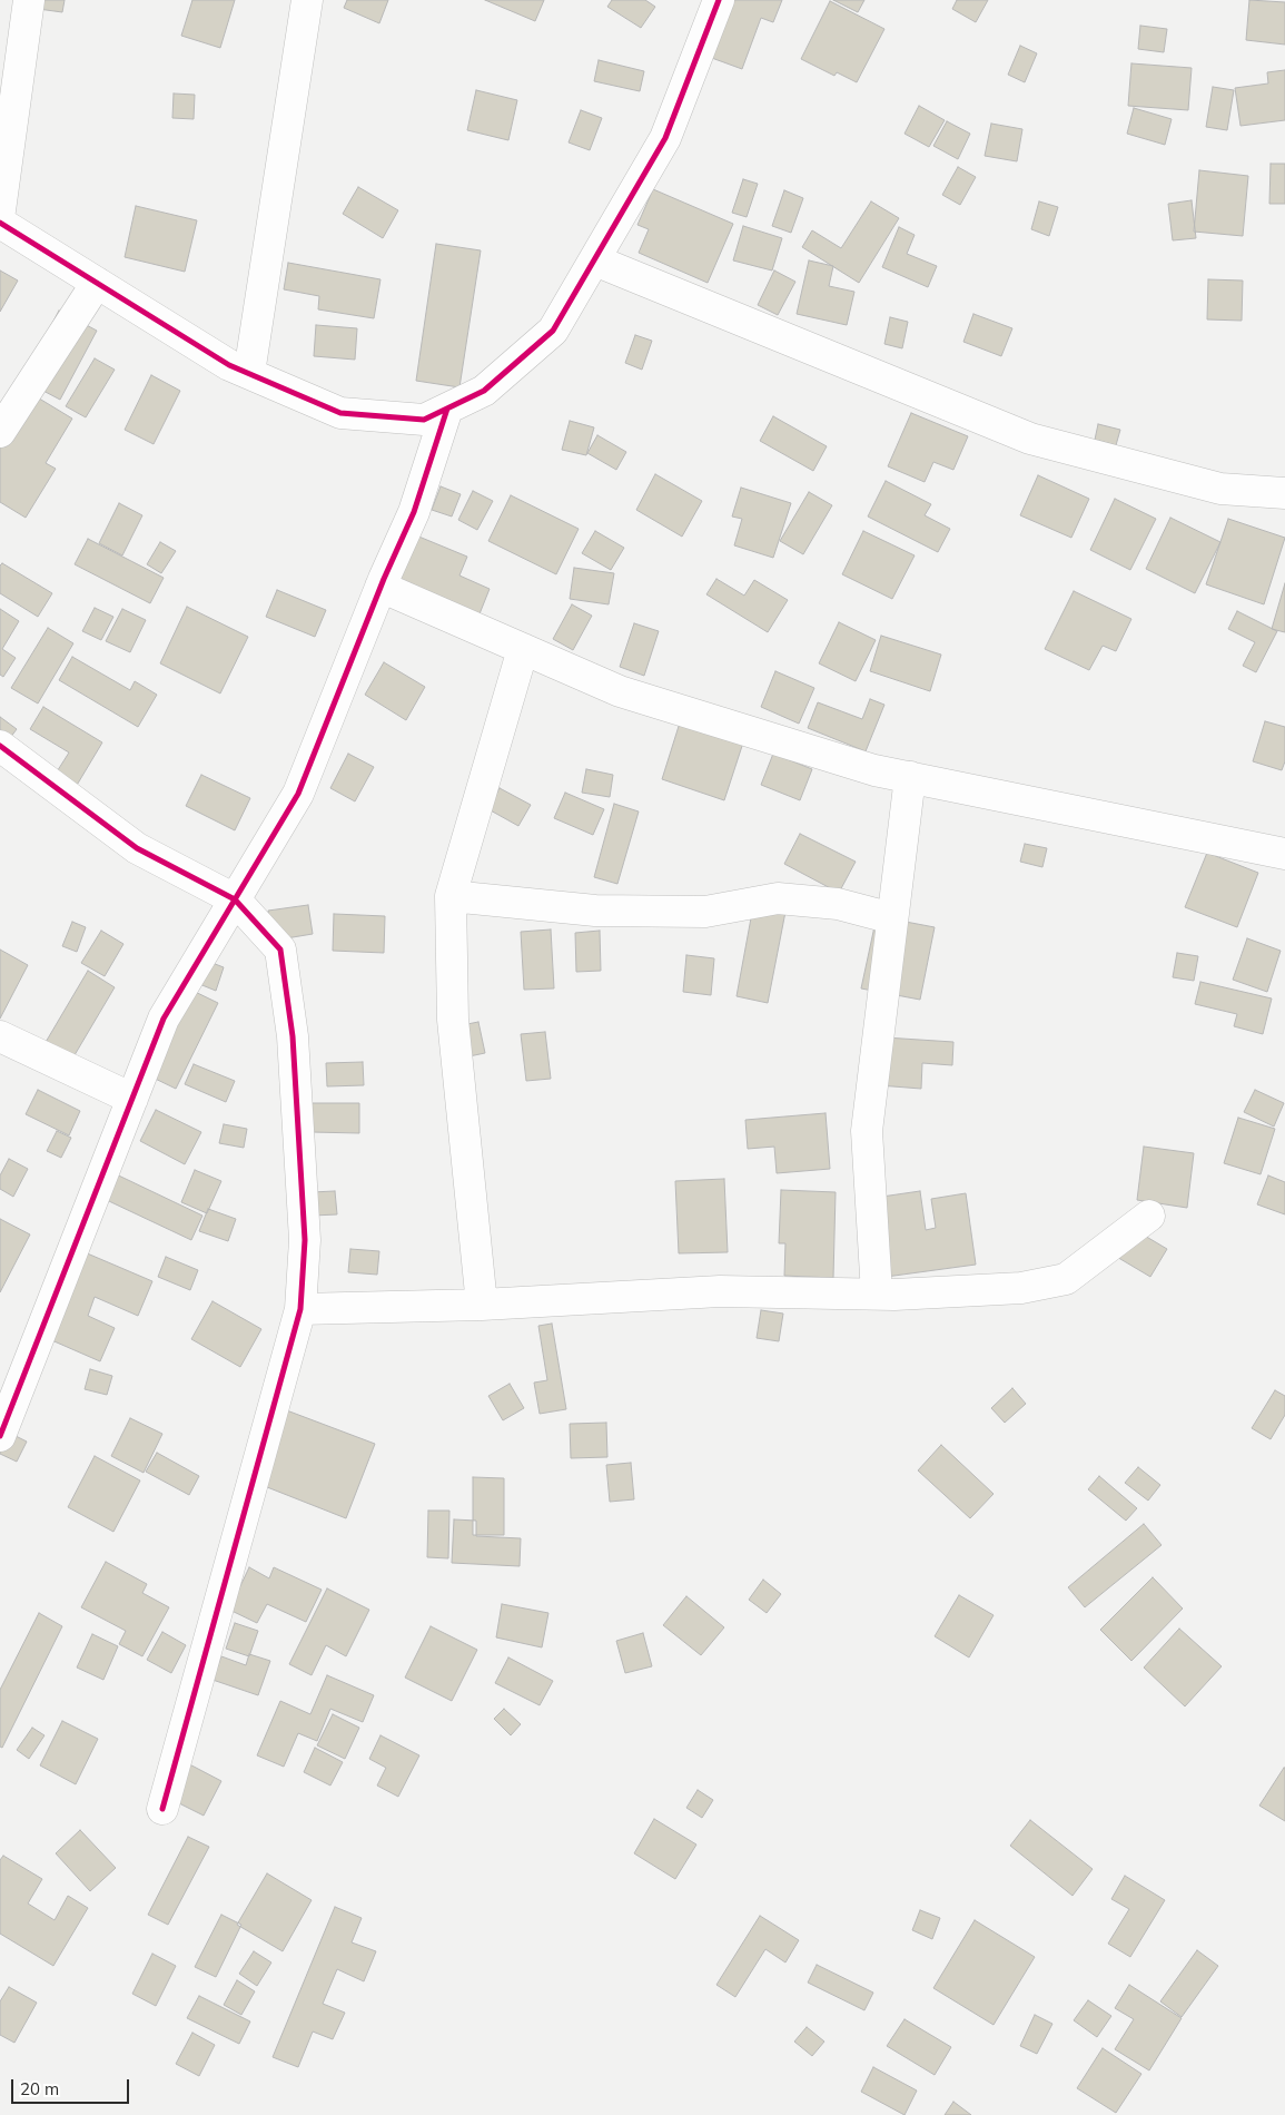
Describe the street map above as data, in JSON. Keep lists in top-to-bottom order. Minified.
{"scale_bar":"20 m"}
